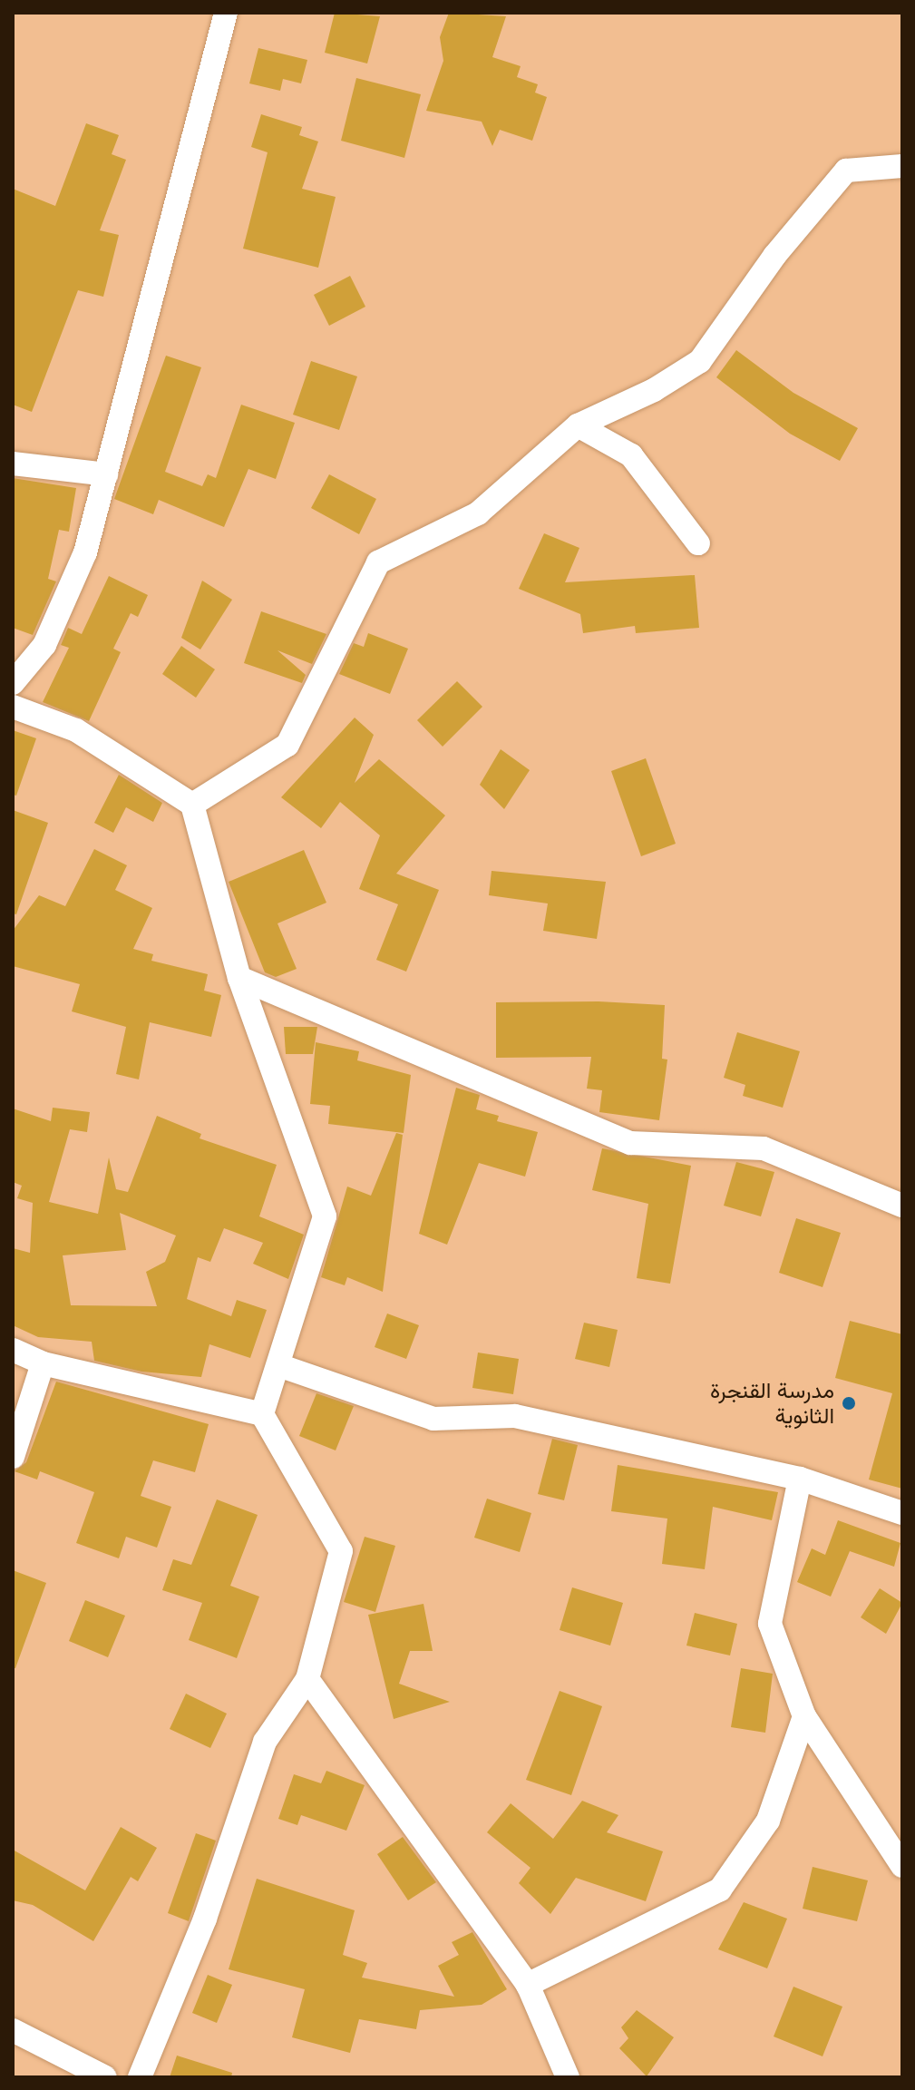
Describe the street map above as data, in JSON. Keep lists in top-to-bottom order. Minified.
{"places":["مدرسة القنجرة الثانوية"]}
